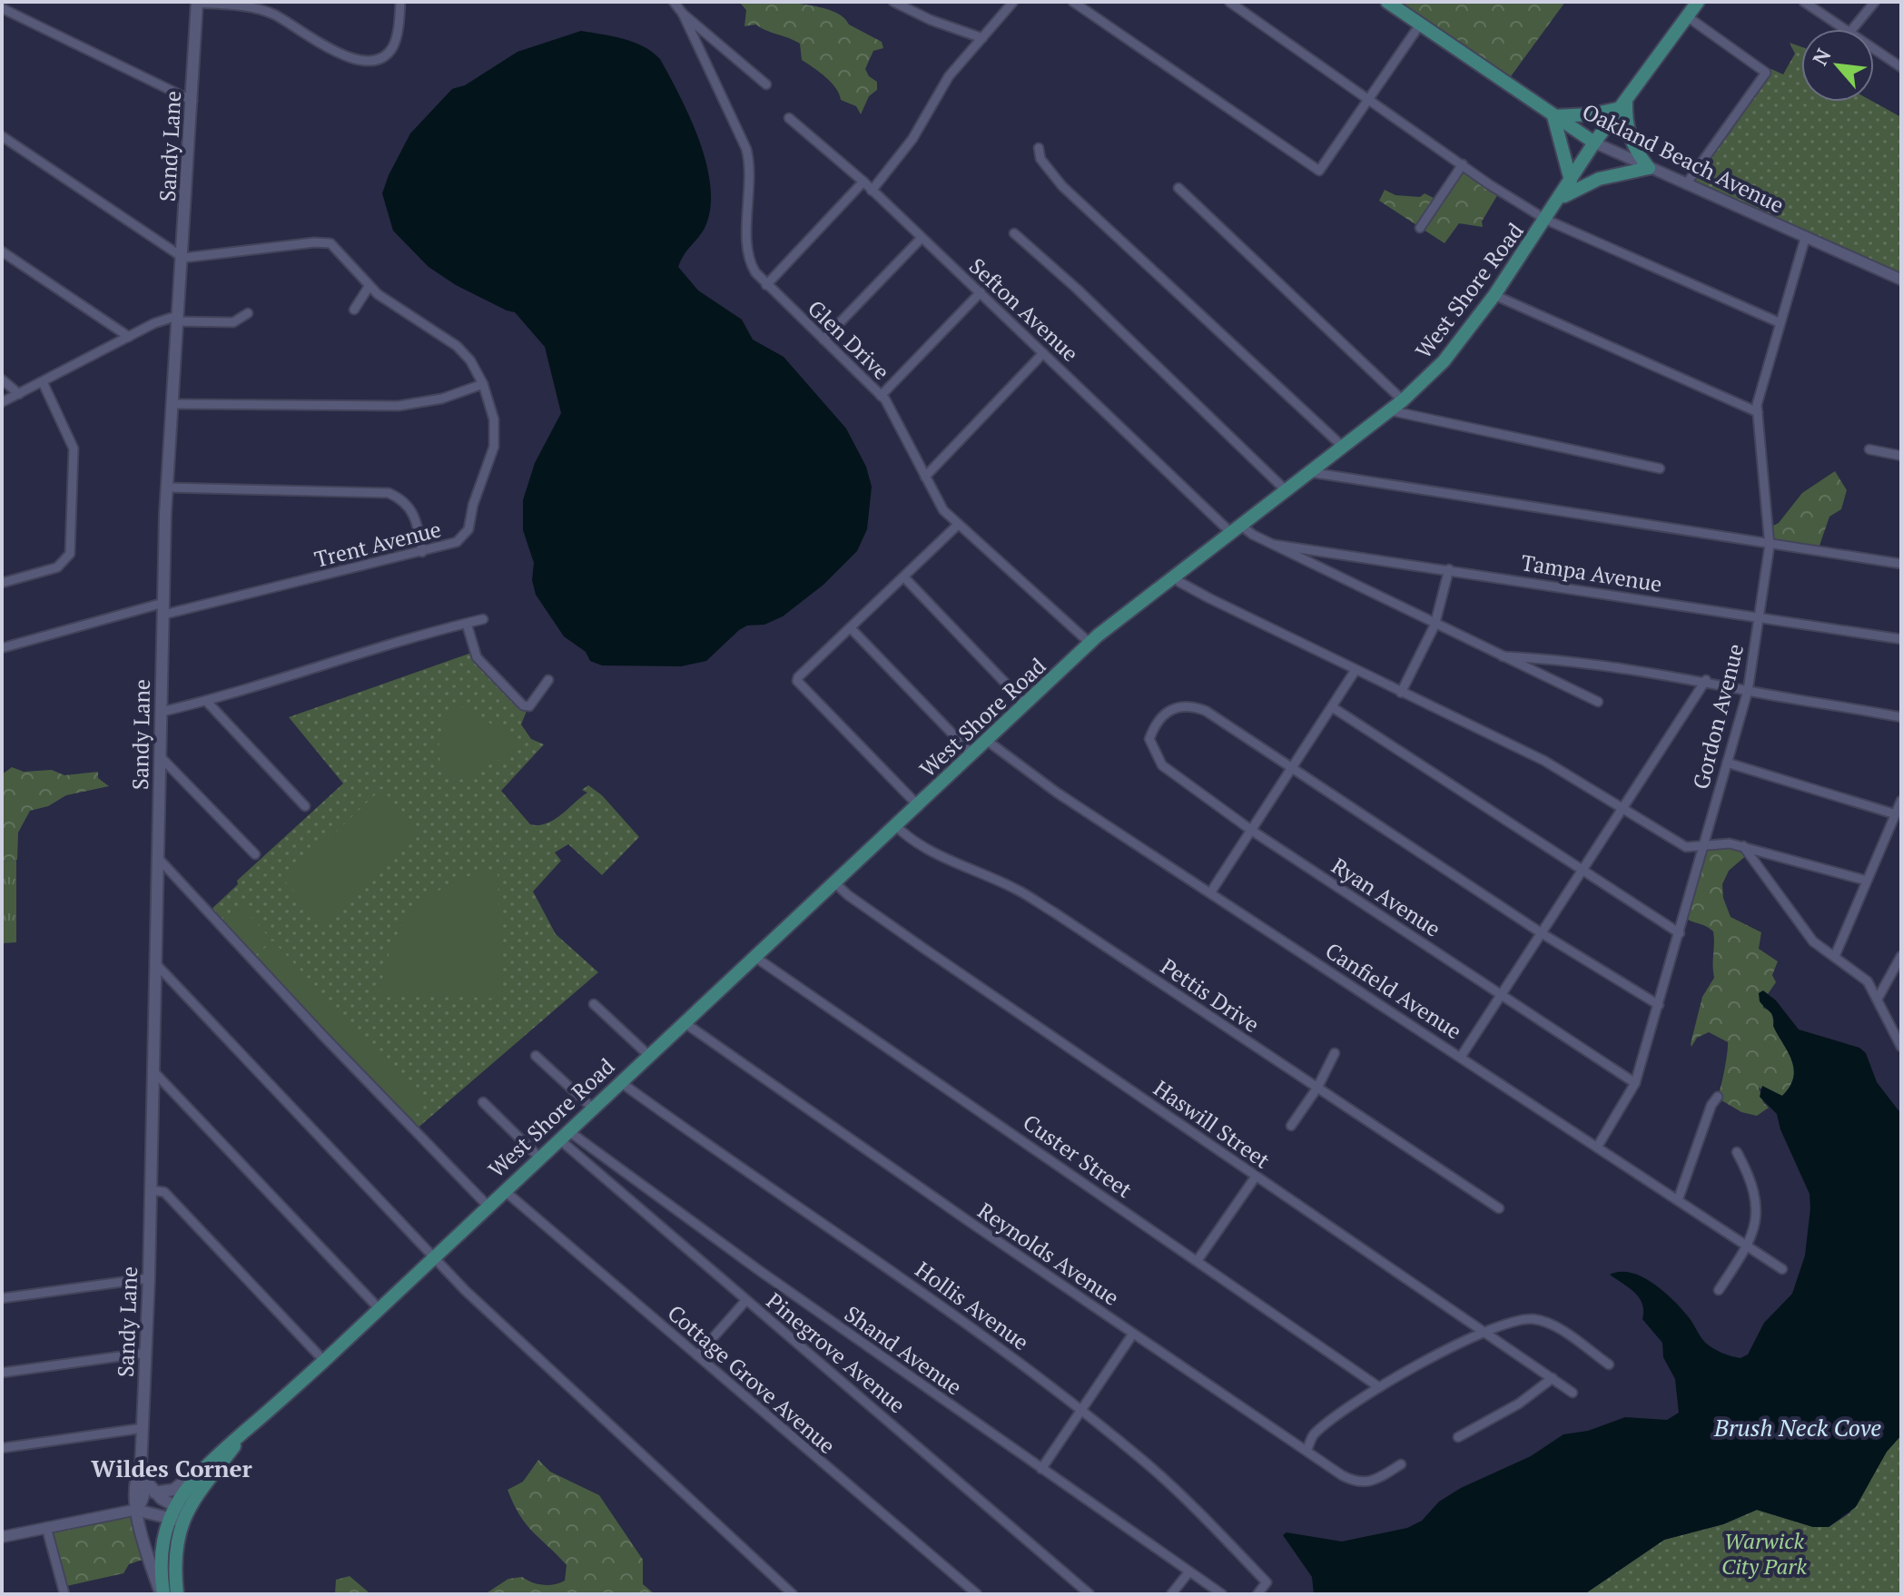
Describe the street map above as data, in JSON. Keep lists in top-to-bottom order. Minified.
{"streets":{"main road":["Sandy Lane","Oakland Beach Avenue","West Shore Road"],"street":["Sefton Avenue","Glen Drive","Trent Avenue","Tampa Avenue","Gordon Avenue","Ryan Avenue","Canfield Avenue","Pettis Drive","Haswill Street","Custer Street","Reynolds Avenue","Hollis Avenue","Shand Avenue","Pinegrove Avenue","Cottage Grove Avenue"]},"crossings":[["Sandy Lane","West Shore Road"],["Sandy Lane","Trent Avenue"],["Oakland Beach Avenue","West Shore Road"],["Oakland Beach Avenue","Gordon Avenue"],["West Shore Road","Sefton Avenue"],["West Shore Road","Glen Drive"],["West Shore Road","Canfield Avenue"],["West Shore Road","Pettis Drive"],["West Shore Road","Haswill Street"],["West Shore Road","Custer Street"],["West Shore Road","Reynolds Avenue"],["West Shore Road","Hollis Avenue"],["West Shore Road","Shand Avenue"],["West Shore Road","Pinegrove Avenue"],["West Shore Road","Cottage Grove Avenue"],["Sefton Avenue","Tampa Avenue"],["Tampa Avenue","Gordon Avenue"],["Gordon Avenue","Ryan Avenue"],["Gordon Avenue","Canfield Avenue"],["Shand Avenue","Pinegrove Avenue"]],"districts":["Wildes Corner"],"water":["Brush Neck Cove"],"parks":["Warwick City Park"],"north":"top left"}
